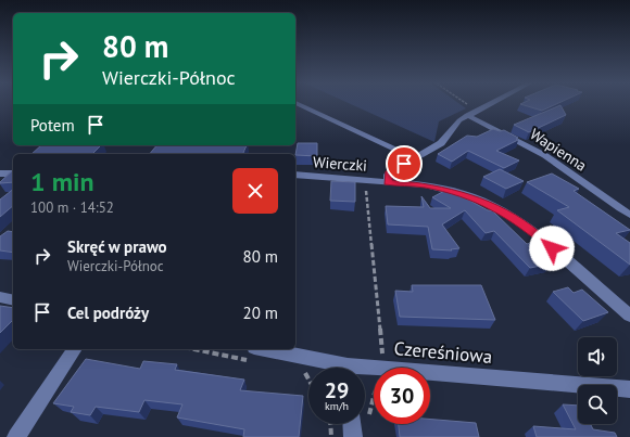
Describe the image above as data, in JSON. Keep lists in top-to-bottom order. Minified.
{"streets":{"street":["Wapienna","Wierczki","Czereśniowa"]},"page":{"turn":["80 m","Wierczki-Północ"],"then":"Potem","heading":["1 min","100 m · 14:52"],"list":[{"name":"Skręć w prawo","note":"Wierczki-Północ","value":"80 m"},{"name":"Cel podróży","value":"20 m"}],"speed":"29 km/h","limit":"30"}}
